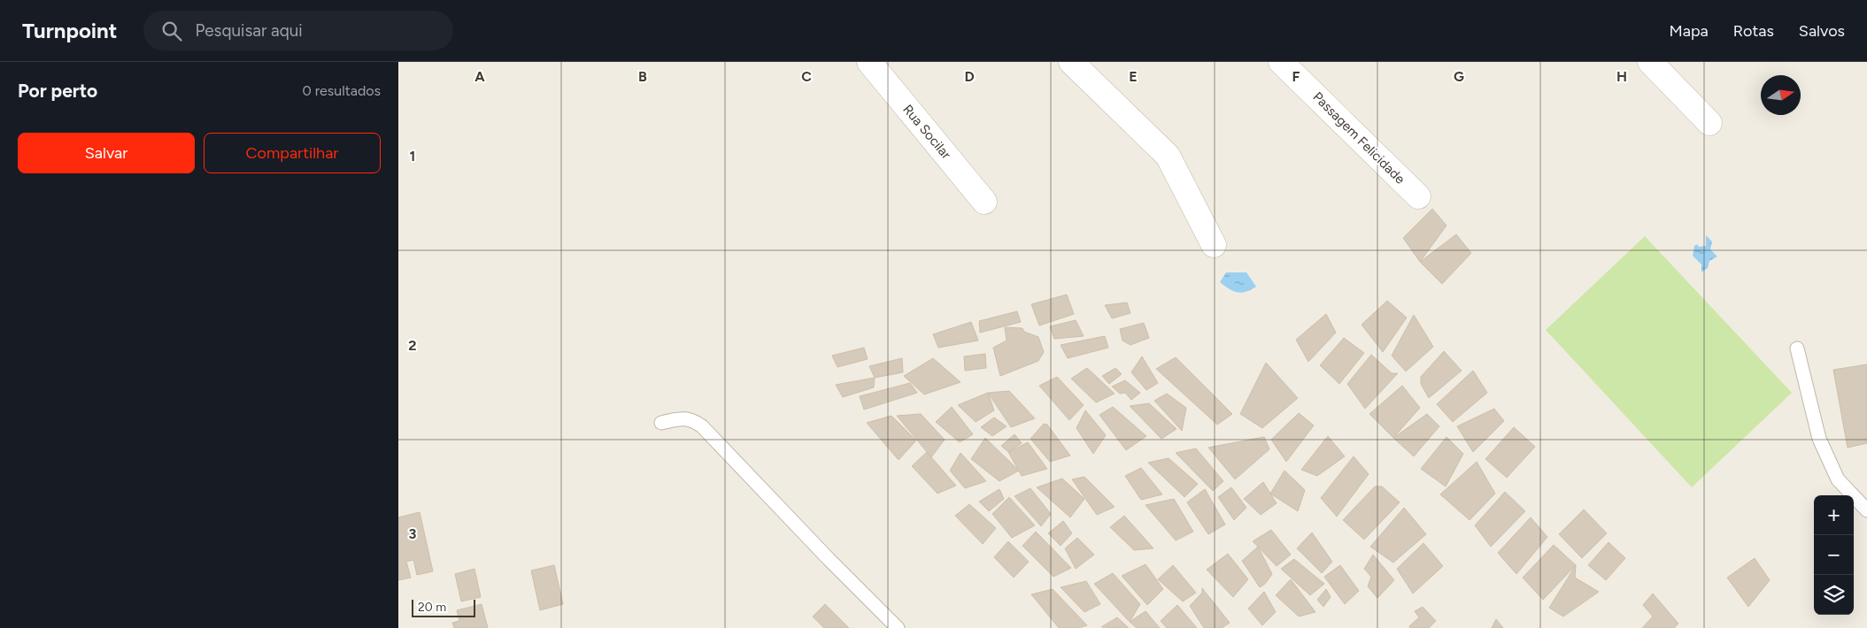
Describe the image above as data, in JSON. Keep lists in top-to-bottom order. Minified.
{"streets":{"street":["Rua Socilar","Passagem Felicidade"]},"scale_bar":"20 m","north":"right","page":{"header":"Turnpoint","search":"Pesquisar aqui","nav":["Mapa","Rotas","Salvos"],"heading":["Por perto","0 resultados"],"buttons":["Salvar","Compartilhar"],"map_buttons":["+","−"],"scale":"20 m"},"grid":{"columns":["A","B","C","D","E","F","G","H"],"rows":["1","2","3"]}}
